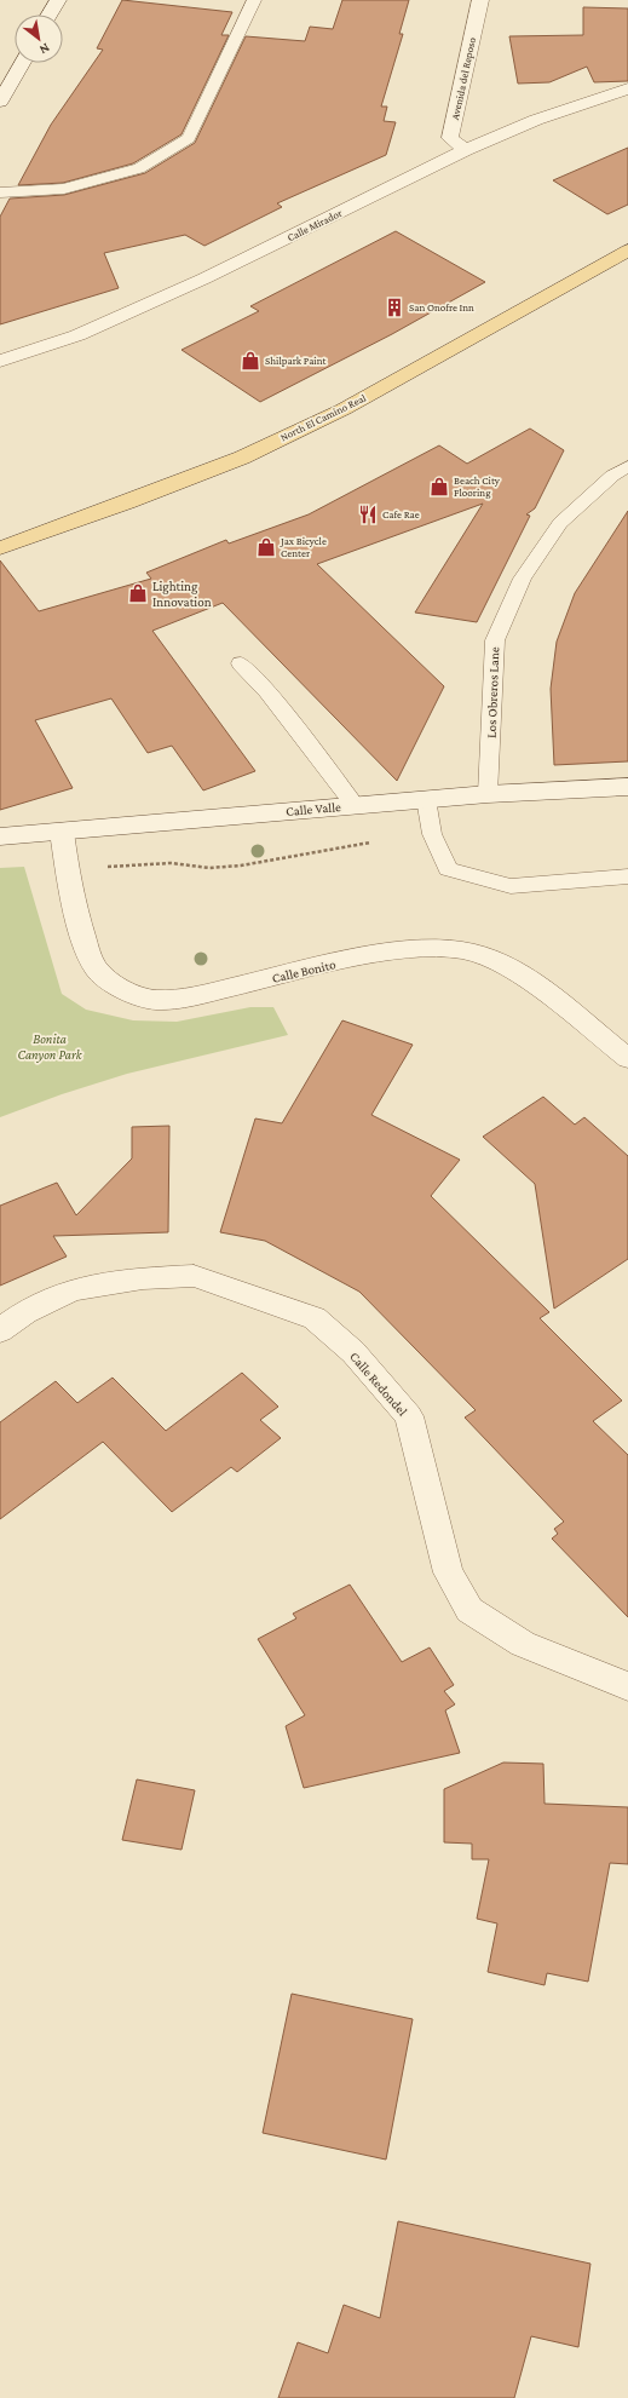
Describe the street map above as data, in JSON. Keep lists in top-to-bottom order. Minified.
{"streets":{"main road":["North El Camino Real"],"street":["Avenida del Reposo","Calle Mirador","Calle Valle","Calle Bonito","Calle Redondel"],"lane":["Los Obreros Lane"]},"crossings":[["Avenida del Reposo","Calle Mirador"],["Los Obreros Lane","Calle Valle"],["Calle Valle","Calle Bonito"]],"parks":["Bonita Canyon Park"],"places":{"building":["San Onofre Inn"],"shop":["Shilpark Paint","Beach City Flooring","Jax Bicycle Center","Lighting Innovation"],"restaurant":["Cafe Rae"]},"north":"bottom right"}
